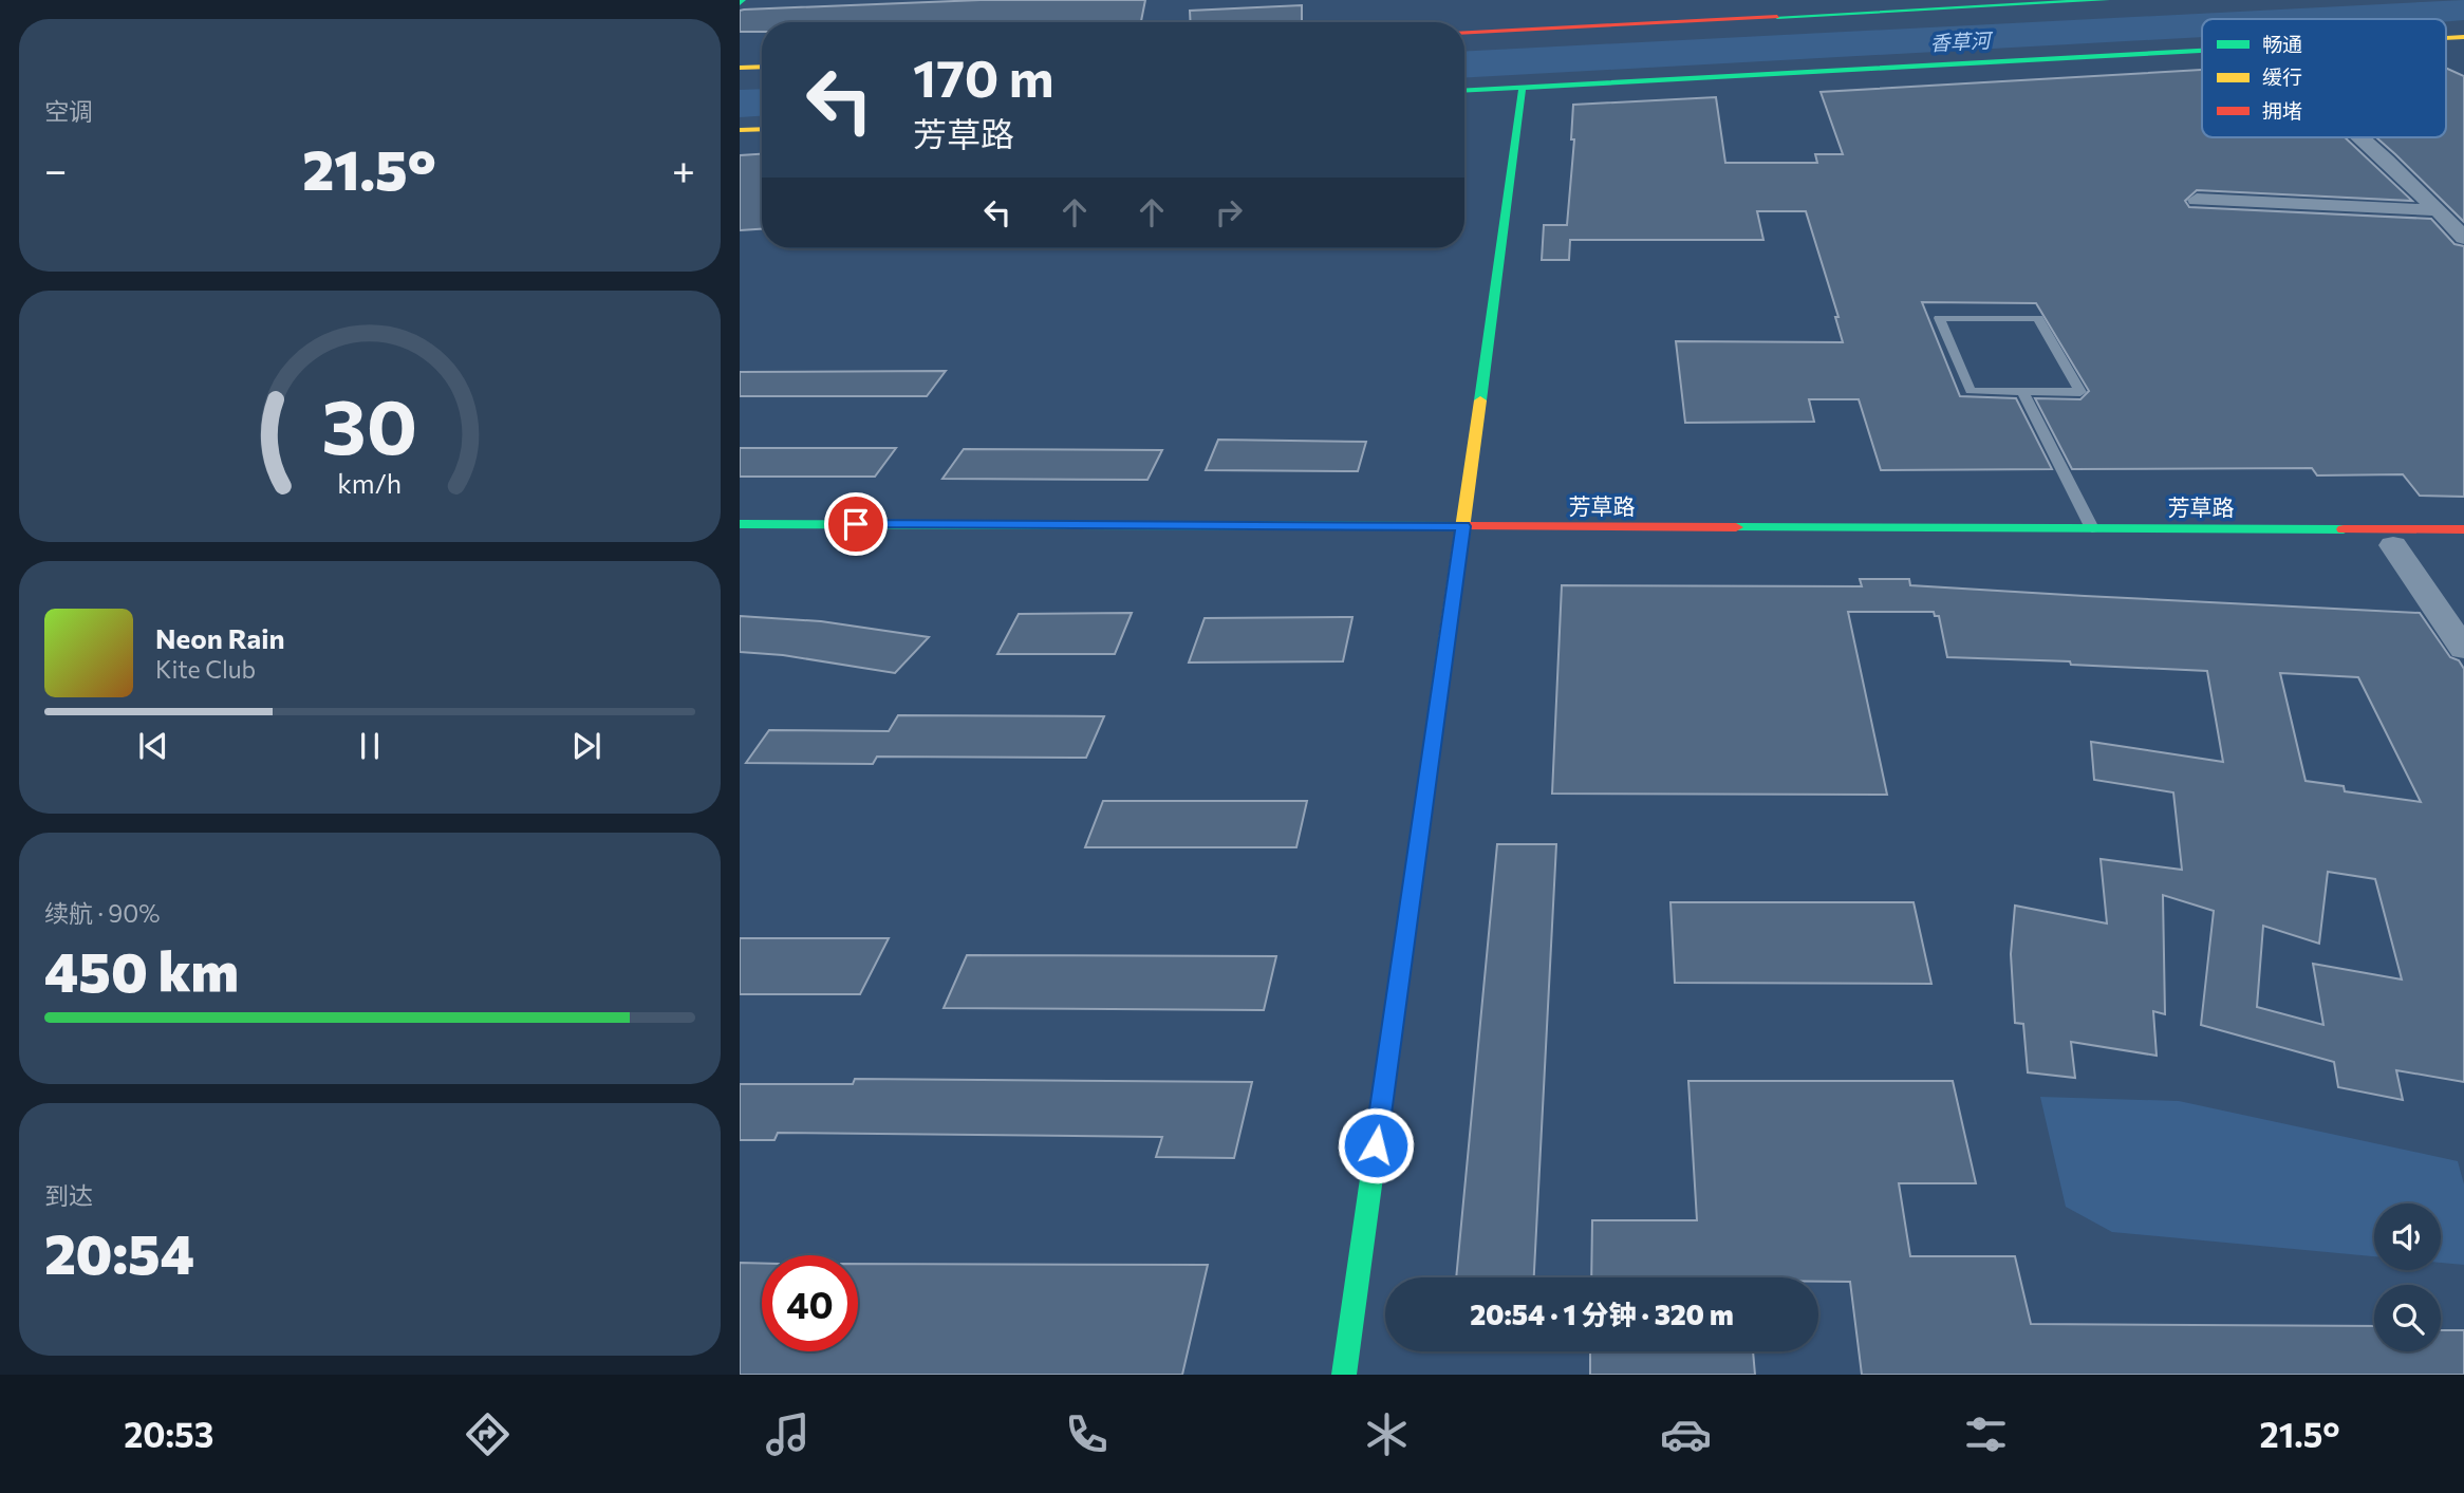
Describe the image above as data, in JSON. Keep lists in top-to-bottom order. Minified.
{"streets":{"street":["芳草路"]},"water":["香草河"],"legend":["畅通","缓行","拥堵"],"page":{"tile":["空调",["续航 · 90%","450 km"],["到达","20:54"]],"turn":["170 m","芳草路"],"heat":["−","21.5°","+"],"song":["Neon Rain","Kite Club"],"limit":"40","trip":"20:54 · 1 分钟 · 320 m","tabs":["20:53","21.5°"],"gauge":["30","km/h"]}}
